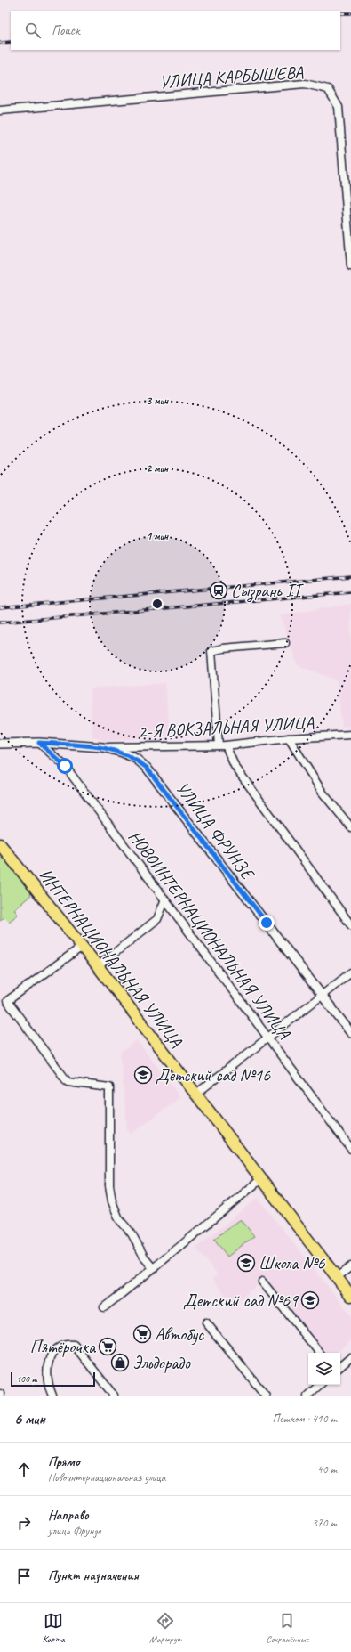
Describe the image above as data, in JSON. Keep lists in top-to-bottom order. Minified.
{"streets":{"main road":["ИНТЕРНАЦИОНАЛЬНАЯ УЛИЦА"],"street":["УЛИЦА КАРБЫШЕВА","2-Я ВОКЗАЛЬНАЯ УЛИЦА","УЛИЦА ФРУНЗЕ","НОВОИНТЕРНАЦИОНАЛЬНАЯ УЛИЦА"]},"crossings":[["2-Я ВОКЗАЛЬНАЯ УЛИЦА","УЛИЦА ФРУНЗЕ"],["УЛИЦА ФРУНЗЕ","НОВОИНТЕРНАЦИОНАЛЬНАЯ УЛИЦА"]],"places":{"station":["Сызрань II"],"school or university":["Детский сад №16","Школа №6","Детский сад №69"],"supermarket":["Автобус","Пятёрочка"],"shop":["Эльдорадо"]},"scale_bar":"100 m","page":{"search":"Поиск","scale":"100 m","heading":["6 мин","Пешком · 410 m"],"list":[["Прямо","Новоинтернациональная улица","40 m"],["Направо","улица Фрунзе","370 m"],"Пункт назначения"],"nav":["Карта","Маршрут","Сохранённые"]},"rings":["3 мин","2 мин","1 мин"]}
